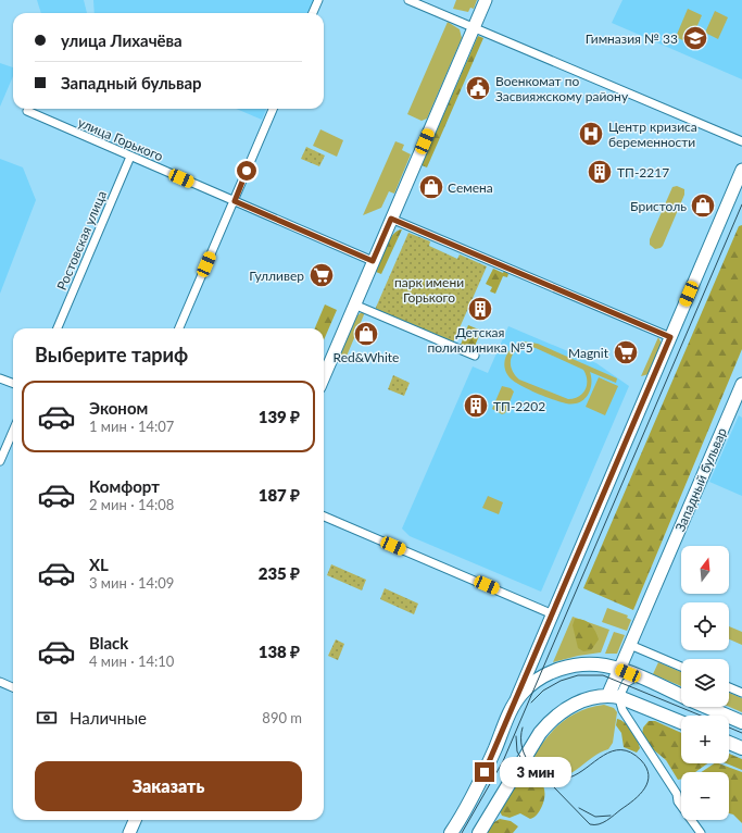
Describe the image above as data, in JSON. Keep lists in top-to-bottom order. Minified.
{"streets":{"main road":["Западный бульвар"],"street":["улица Горького","Ростовская улица"]},"crossings":[["улица Горького","Ростовская улица"]],"parks":["парк имени Горького"],"places":{"school or university":["Гимназия № 33"],"public building":["Военкомат по Засвияжскому району"],"hospital":["Центр кризиса беременности"],"building":["ТП-2217","Детская поликлиника №5","ТП-2202"],"shop":["Семена","Бристоль","Red&White"],"supermarket":["Гулливер","Magnit"]},"north":"top","page":{"banner":["улица Лихачёва","Западный бульвар"],"heading":"Выберите тариф","list":[{"name":"Эконом","note":"1 мин · 14:07","value":"139 ₽"},{"name":"Комфорт","note":"2 мин · 14:08","value":"187 ₽"},{"name":"XL","note":"3 мин · 14:09","value":"235 ₽"},{"name":"Black","note":"4 мин · 14:10","value":"138 ₽"}],"map_buttons":["+","−"],"pay":["Наличные","890 m"],"buttons":"Заказать","bubble":"3 мин"}}
